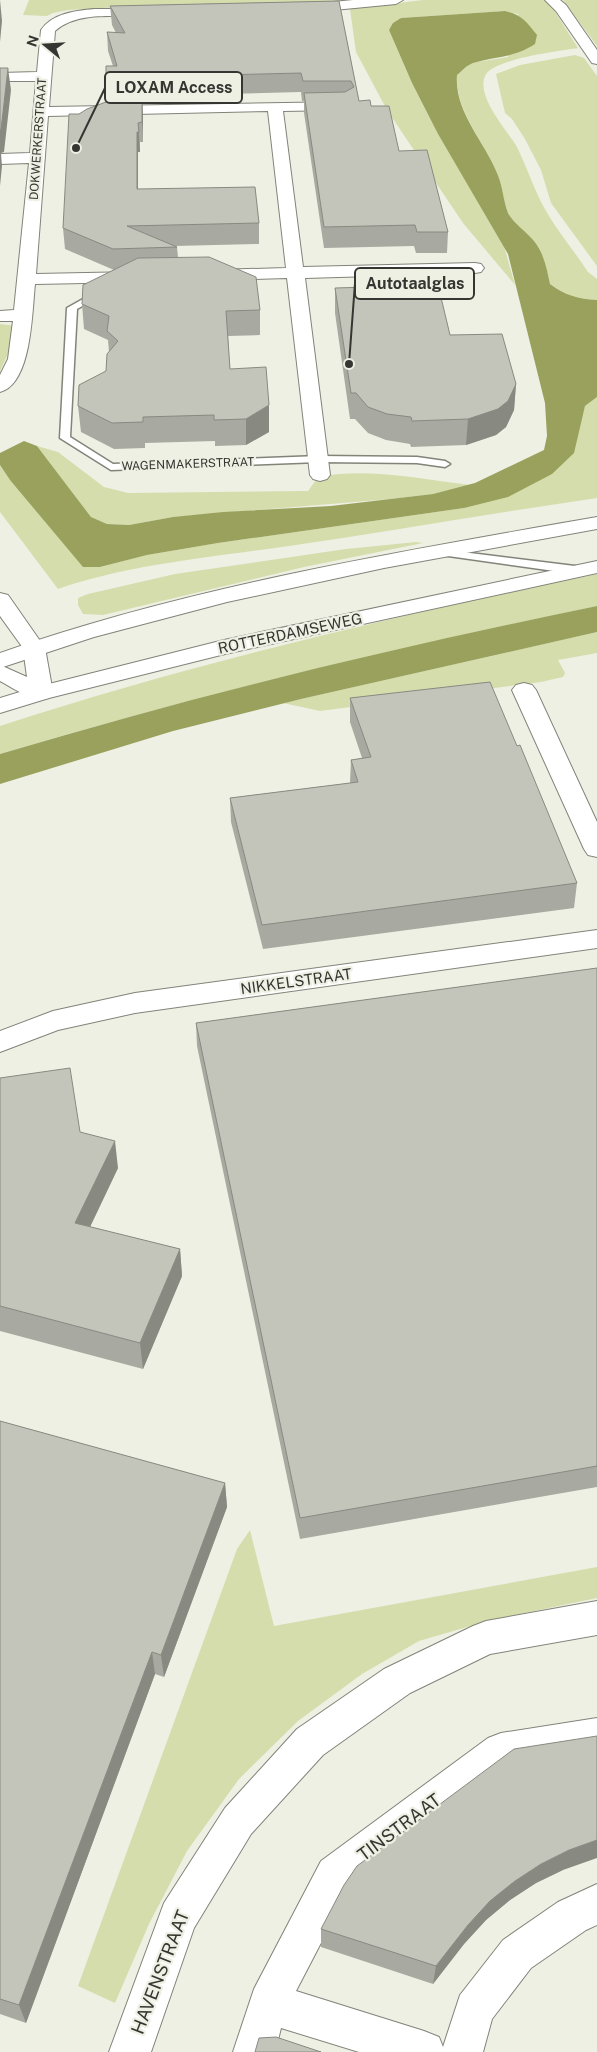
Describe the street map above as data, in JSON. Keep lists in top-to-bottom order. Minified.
{"streets":{"street":["DOKWERKERSTRAAT","ROTTERDAMSEWEG","NIKKELSTRAAT","TINSTRAAT","HAVENSTRAAT"],"lane":["WAGENMAKERSTRAAT"]},"places":["LOXAM Access","Autotaalglas"],"north":"left"}
